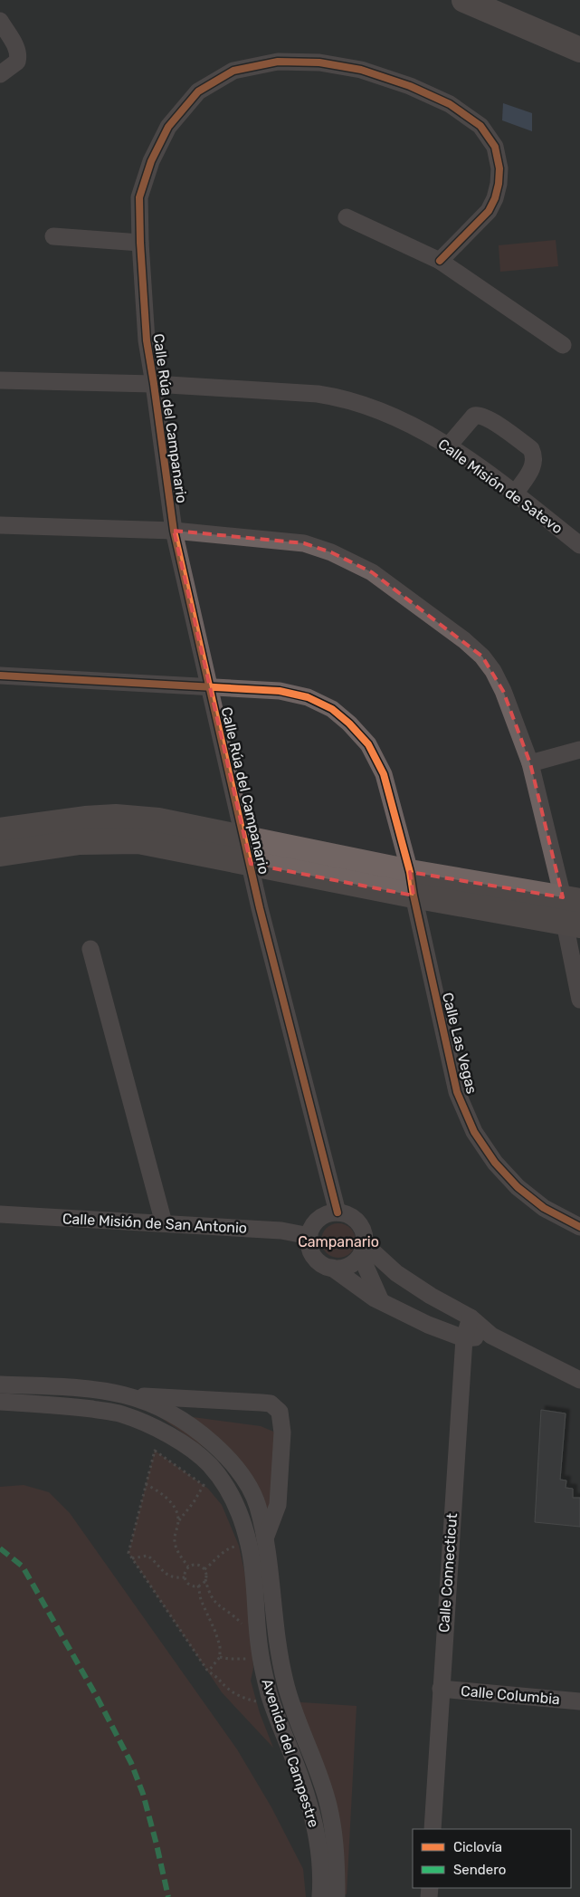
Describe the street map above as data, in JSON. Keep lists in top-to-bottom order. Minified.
{"streets":{"street":["Calle Rúa del Campanario","Calle Misión de Satevo","Calle Las Vegas","Calle Misión de San Antonio","Calle Connecticut","Calle Columbia","Avenida del Campestre"]},"crossings":[["Calle Rúa del Campanario","Calle Misión de Satevo"],["Calle Rúa del Campanario","Calle Las Vegas"],["Calle Rúa del Campanario","Calle Misión de San Antonio"],["Calle Connecticut","Calle Columbia"]],"parks":["Campanario"],"legend":["Ciclovía","Sendero"]}
